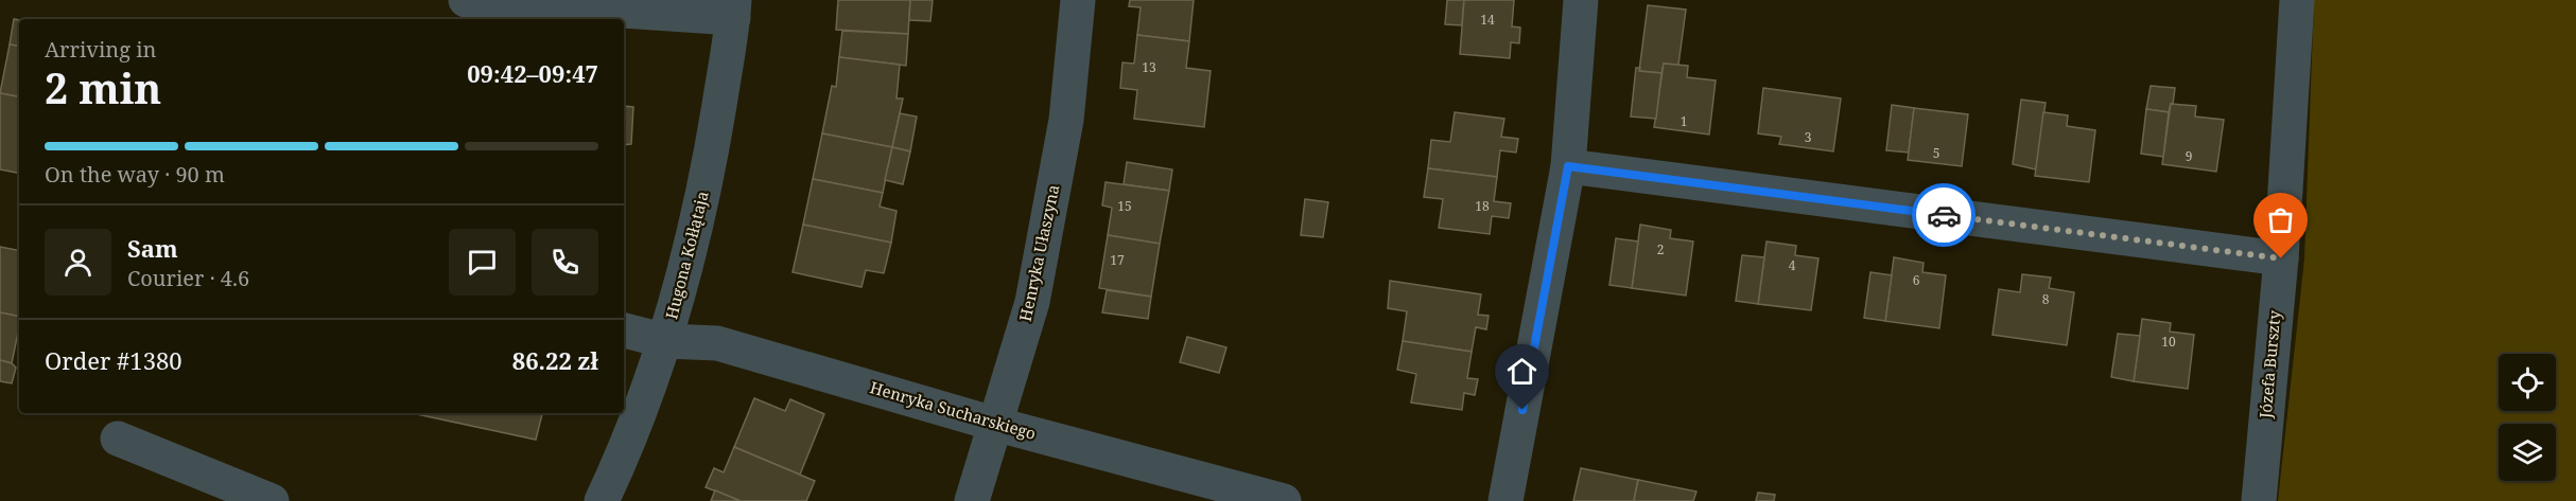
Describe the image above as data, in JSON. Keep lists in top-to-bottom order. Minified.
{"streets":{"street":["Henryka Ułaszyna","Hugona Kołłątaja","Józefa Burszty","Henryka Sucharskiego"]},"crossings":[["Henryka Ułaszyna","Henryka Sucharskiego"],["Hugona Kołłątaja","Henryka Sucharskiego"]],"house_numbers":["14","13","1","3","5","9","15","18","2","17","4","6","8","10"],"page":{"heading":["2 min","Arriving in","09:42–09:47"],"panel":["Sam","Courier · 4.6","Order #1380","86.22 zł"],"bar":"On the way · 90 m"}}
